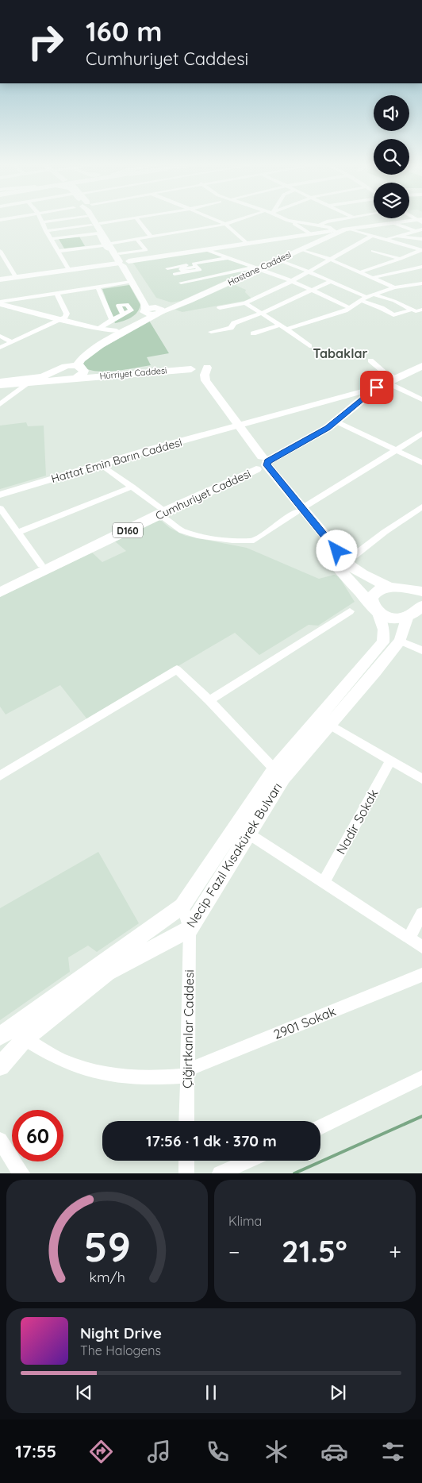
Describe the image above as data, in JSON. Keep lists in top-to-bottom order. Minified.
{"streets":{"main road":["Hastane Caddesi","Hürriyet Caddesi","Hattat Emin Barın Caddesi","Cumhuriyet Caddesi","D160","Necip Fazıl Kısakürek Bulvarı"],"street":["Nadir Sokak","2901 Sokak","Çiğirtkanlar Caddesi"]},"crossings":[["Hastane Caddesi","Hürriyet Caddesi"],["Hattat Emin Barın Caddesi","Cumhuriyet Caddesi"],["Necip Fazıl Kısakürek Bulvarı","2901 Sokak"],["Necip Fazıl Kısakürek Bulvarı","Çiğirtkanlar Caddesi"],["2901 Sokak","Çiğirtkanlar Caddesi"]],"districts":["Tabaklar"],"page":{"turn":["160 m","Cumhuriyet Caddesi"],"limit":"60","trip":"17:56 · 1 dk · 370 m","tile":"Klima","heat":["−","21.5°","+"],"song":["Night Drive","The Halogens"],"tabs":"17:55","gauge":["59","km/h"]}}
